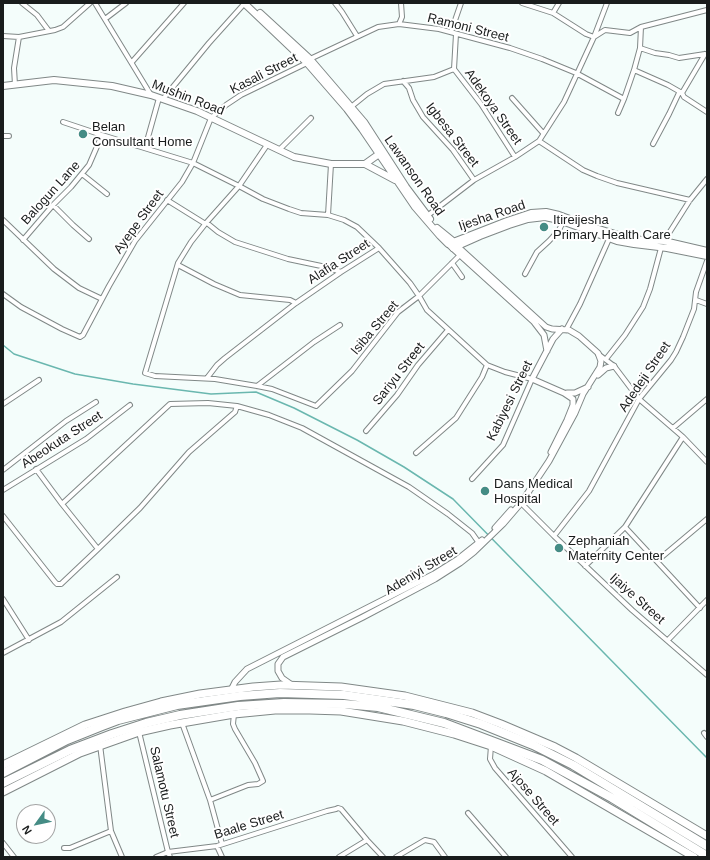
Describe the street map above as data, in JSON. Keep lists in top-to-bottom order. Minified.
{"streets":{"main road":["Mushin Road","Lawanson Road","Ijesha Road"],"street":["Ramoni Street","Kasali Street","Adekoya Street","Igbesa Street","Balogun Lane","Ayepe Street","Alafia Street","Isiba Street","Sariyu Street","Adedeji Street","Kabiyesi Street","Abeokuta Street","Adeniyi Street","Ijaiye Street","Salamotu Street","Ajose Street","Baale Street"]},"crossings":[["Ramoni Street","Kasali Street"],["Ramoni Street","Lawanson Road"],["Kasali Street","Mushin Road"],["Kasali Street","Lawanson Road"],["Kasali Street","Ayepe Street"],["Mushin Road","Ayepe Street"],["Lawanson Road","Ijesha Road"],["Lawanson Road","Kabiyesi Street"],["Lawanson Road","Adeniyi Street"],["Balogun Lane","Alafia Street"],["Ayepe Street","Alafia Street"],["Adedeji Street","Ijaiye Street"],["Kabiyesi Street","Adeniyi Street"],["Adeniyi Street","Ijaiye Street"],["Salamotu Street","Baale Street"]],"places":["Belan Consultant Home","Itireijesha Primary Health Care","Dans Medical Hospital","Zephaniah Maternity Center"],"north":"bottom left"}
